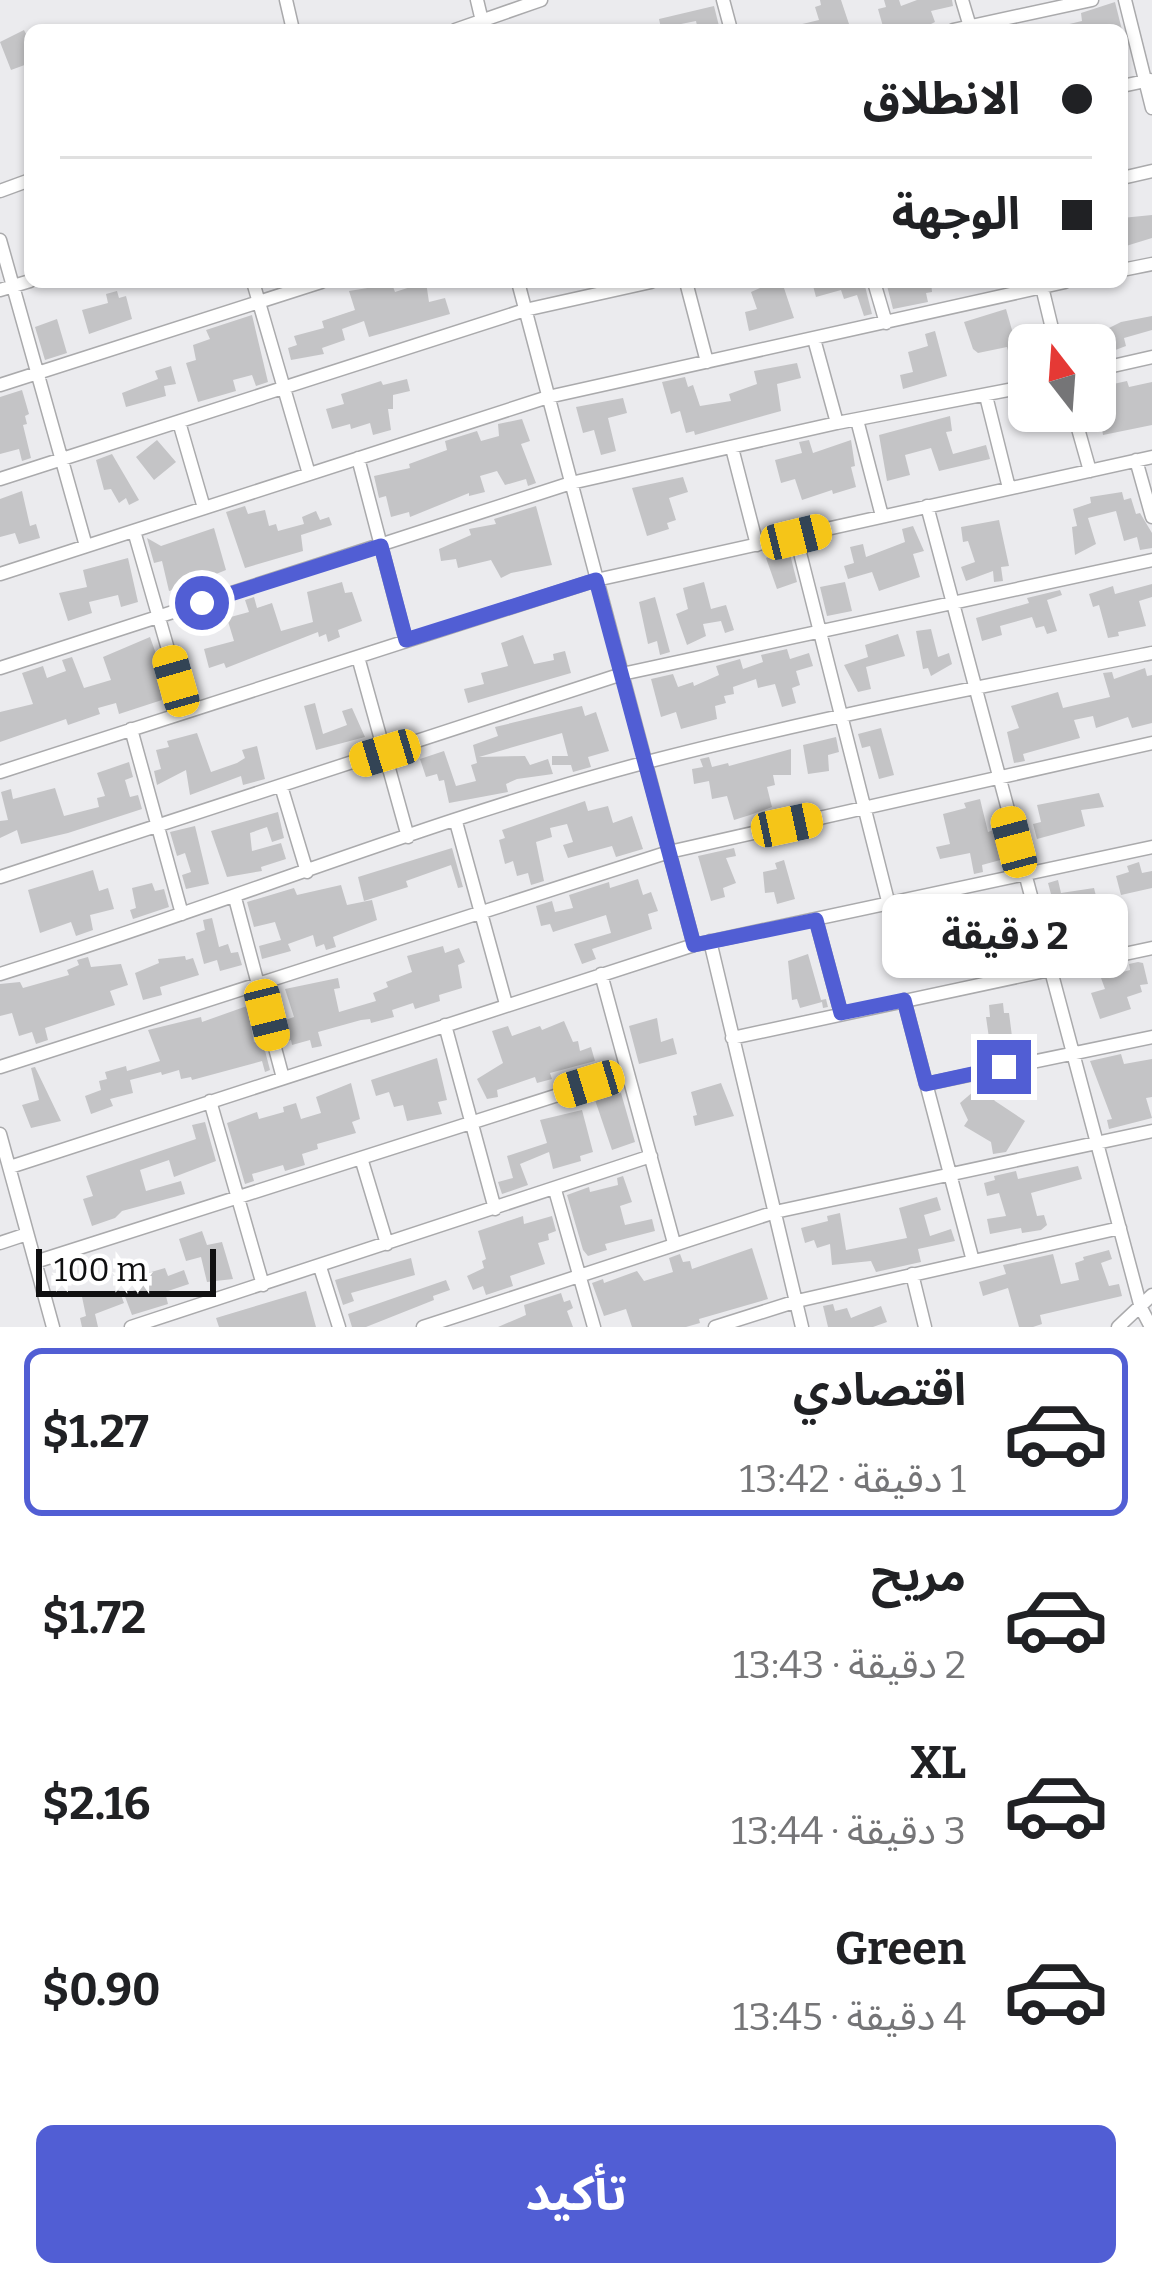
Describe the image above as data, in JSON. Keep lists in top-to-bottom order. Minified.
{"scale_bar":"100 m","north":"top","page":{"banner":["الانطلاق","الوجهة"],"bubble":"2 دقيقة","scale":"100 m","list":[{"name":"اقتصادي","note":"1 دقيقة · 13:42","value":"$1.27"},{"name":"مريح","note":"2 دقيقة · 13:43","value":"$1.72"},{"name":"XL","note":"3 دقيقة · 13:44","value":"$2.16"},{"name":"Green","note":"4 دقيقة · 13:45","value":"$0.90"}],"buttons":"تأكيد"}}
